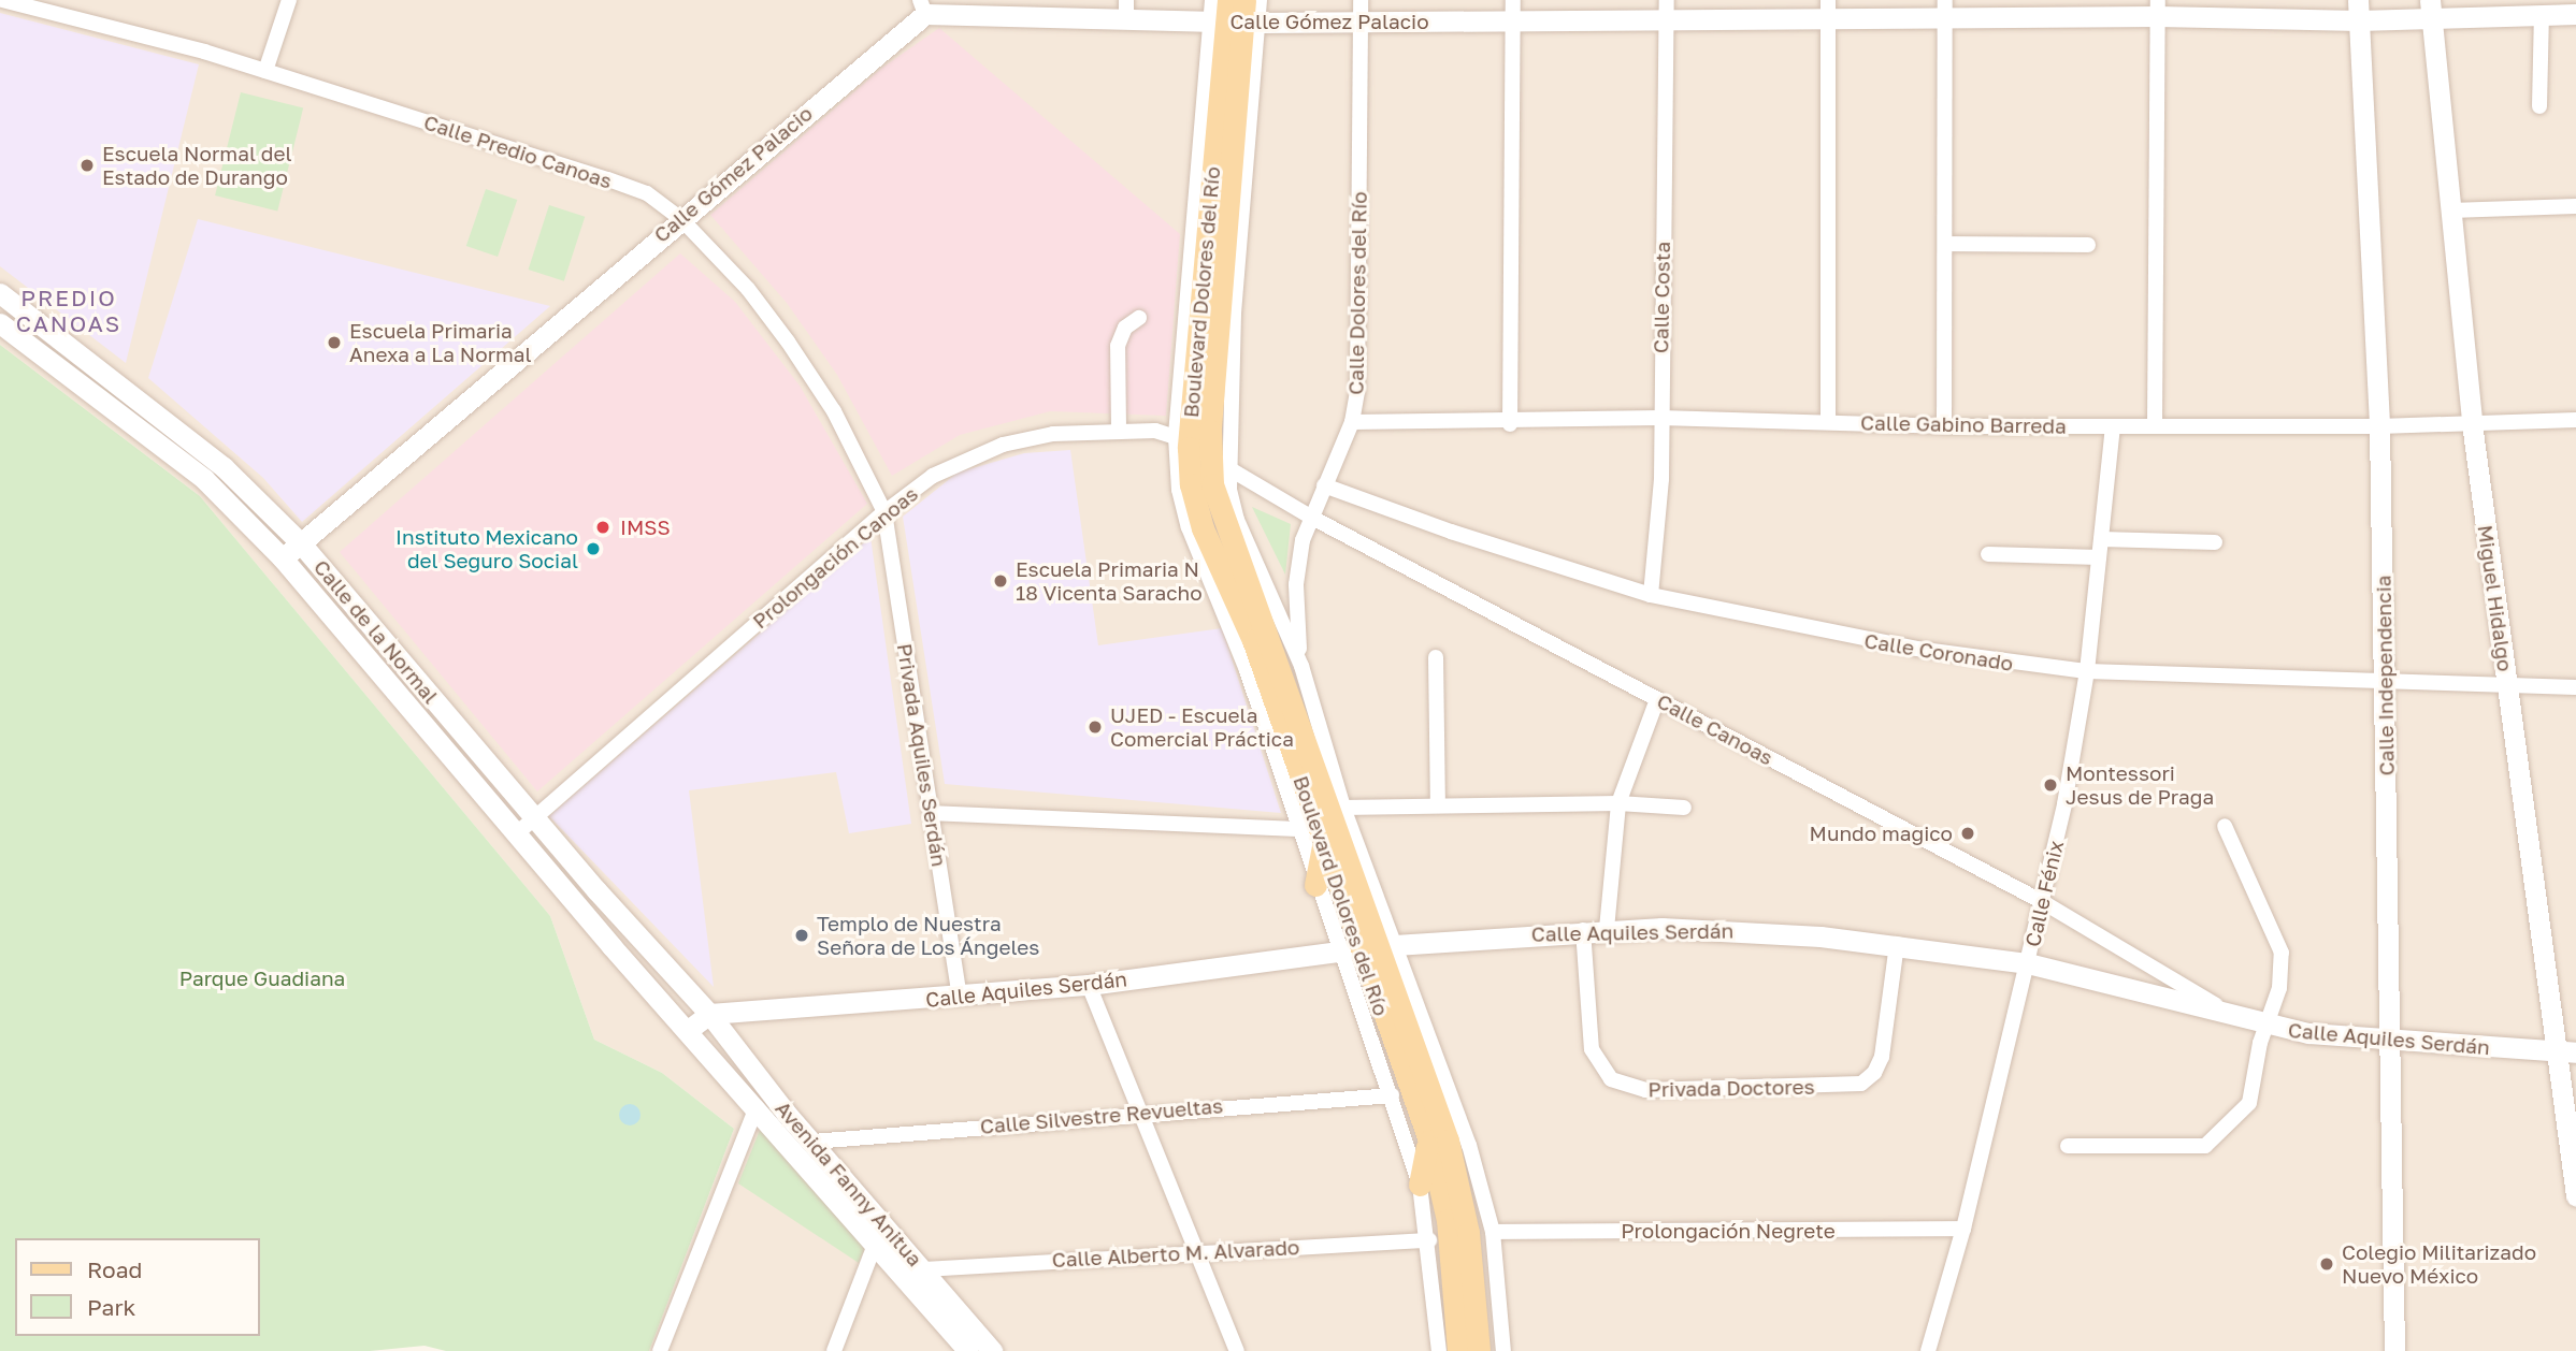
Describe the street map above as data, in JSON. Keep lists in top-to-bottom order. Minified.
{"streets":{"main road":["Boulevard Dolores del Río"],"street":["Calle Gómez Palacio","Calle Predio Canoas","Calle Dolores del Río","Calle Costa","Calle Gabino Barreda","Prolongación Canoas","Miguel Hidalgo","Calle de la Normal","Calle Coronado","Calle Independencia","Calle Canoas","Privada Aquiles Serdán","Calle Fénix","Calle Aquiles Serdán","Privada Doctores","Calle Silvestre Revueltas","Avenida Fanny Anitua","Prolongación Negrete","Calle Alberto M. Alvarado"]},"crossings":[["Calle Gómez Palacio","Calle Predio Canoas"],["Calle Gómez Palacio","Boulevard Dolores del Río"],["Calle Gómez Palacio","Calle Dolores del Río"],["Calle Gómez Palacio","Calle Costa"],["Calle Gómez Palacio","Miguel Hidalgo"],["Calle Gómez Palacio","Calle de la Normal"],["Calle Gómez Palacio","Calle Independencia"],["Calle Predio Canoas","Prolongación Canoas"],["Calle Predio Canoas","Privada Aquiles Serdán"],["Boulevard Dolores del Río","Prolongación Canoas"],["Boulevard Dolores del Río","Calle Canoas"],["Boulevard Dolores del Río","Calle Aquiles Serdán"],["Calle Dolores del Río","Calle Gabino Barreda"],["Calle Dolores del Río","Calle Coronado"],["Calle Dolores del Río","Calle Canoas"],["Calle Costa","Calle Gabino Barreda"],["Calle Costa","Calle Coronado"],["Calle Gabino Barreda","Miguel Hidalgo"],["Calle Gabino Barreda","Calle Independencia"],["Calle Gabino Barreda","Calle Fénix"],["Prolongación Canoas","Calle de la Normal"],["Prolongación Canoas","Calle Canoas"],["Prolongación Canoas","Privada Aquiles Serdán"],["Miguel Hidalgo","Calle Coronado"],["Miguel Hidalgo","Calle Aquiles Serdán"],["Calle de la Normal","Calle Aquiles Serdán"],["Calle de la Normal","Avenida Fanny Anitua"],["Calle Coronado","Calle Independencia"],["Calle Coronado","Calle Fénix"],["Calle Independencia","Calle Aquiles Serdán"],["Calle Canoas","Calle Fénix"],["Calle Canoas","Calle Aquiles Serdán"],["Privada Aquiles Serdán","Calle Aquiles Serdán"],["Calle Fénix","Calle Aquiles Serdán"],["Calle Fénix","Prolongación Negrete"],["Calle Aquiles Serdán","Privada Doctores"],["Calle Aquiles Serdán","Avenida Fanny Anitua"],["Calle Silvestre Revueltas","Avenida Fanny Anitua"],["Avenida Fanny Anitua","Calle Alberto M. Alvarado"]],"districts":["PREDIO CANOAS"],"parks":["Parque Guadiana"],"places":["Escuela Normal del Estado de Durango","Escuela Primaria Anexa a La Normal","IMSS","Instituto Mexicano del Seguro Social","Escuela Primaria N 18 Vicenta Saracho","UJED - Escuela Comercial Práctica","Montessori Jesus de Praga","Mundo magico","Templo de Nuestra Señora de Los Ángeles","Colegio Militarizado Nuevo México"],"legend":["Road","Park"]}
